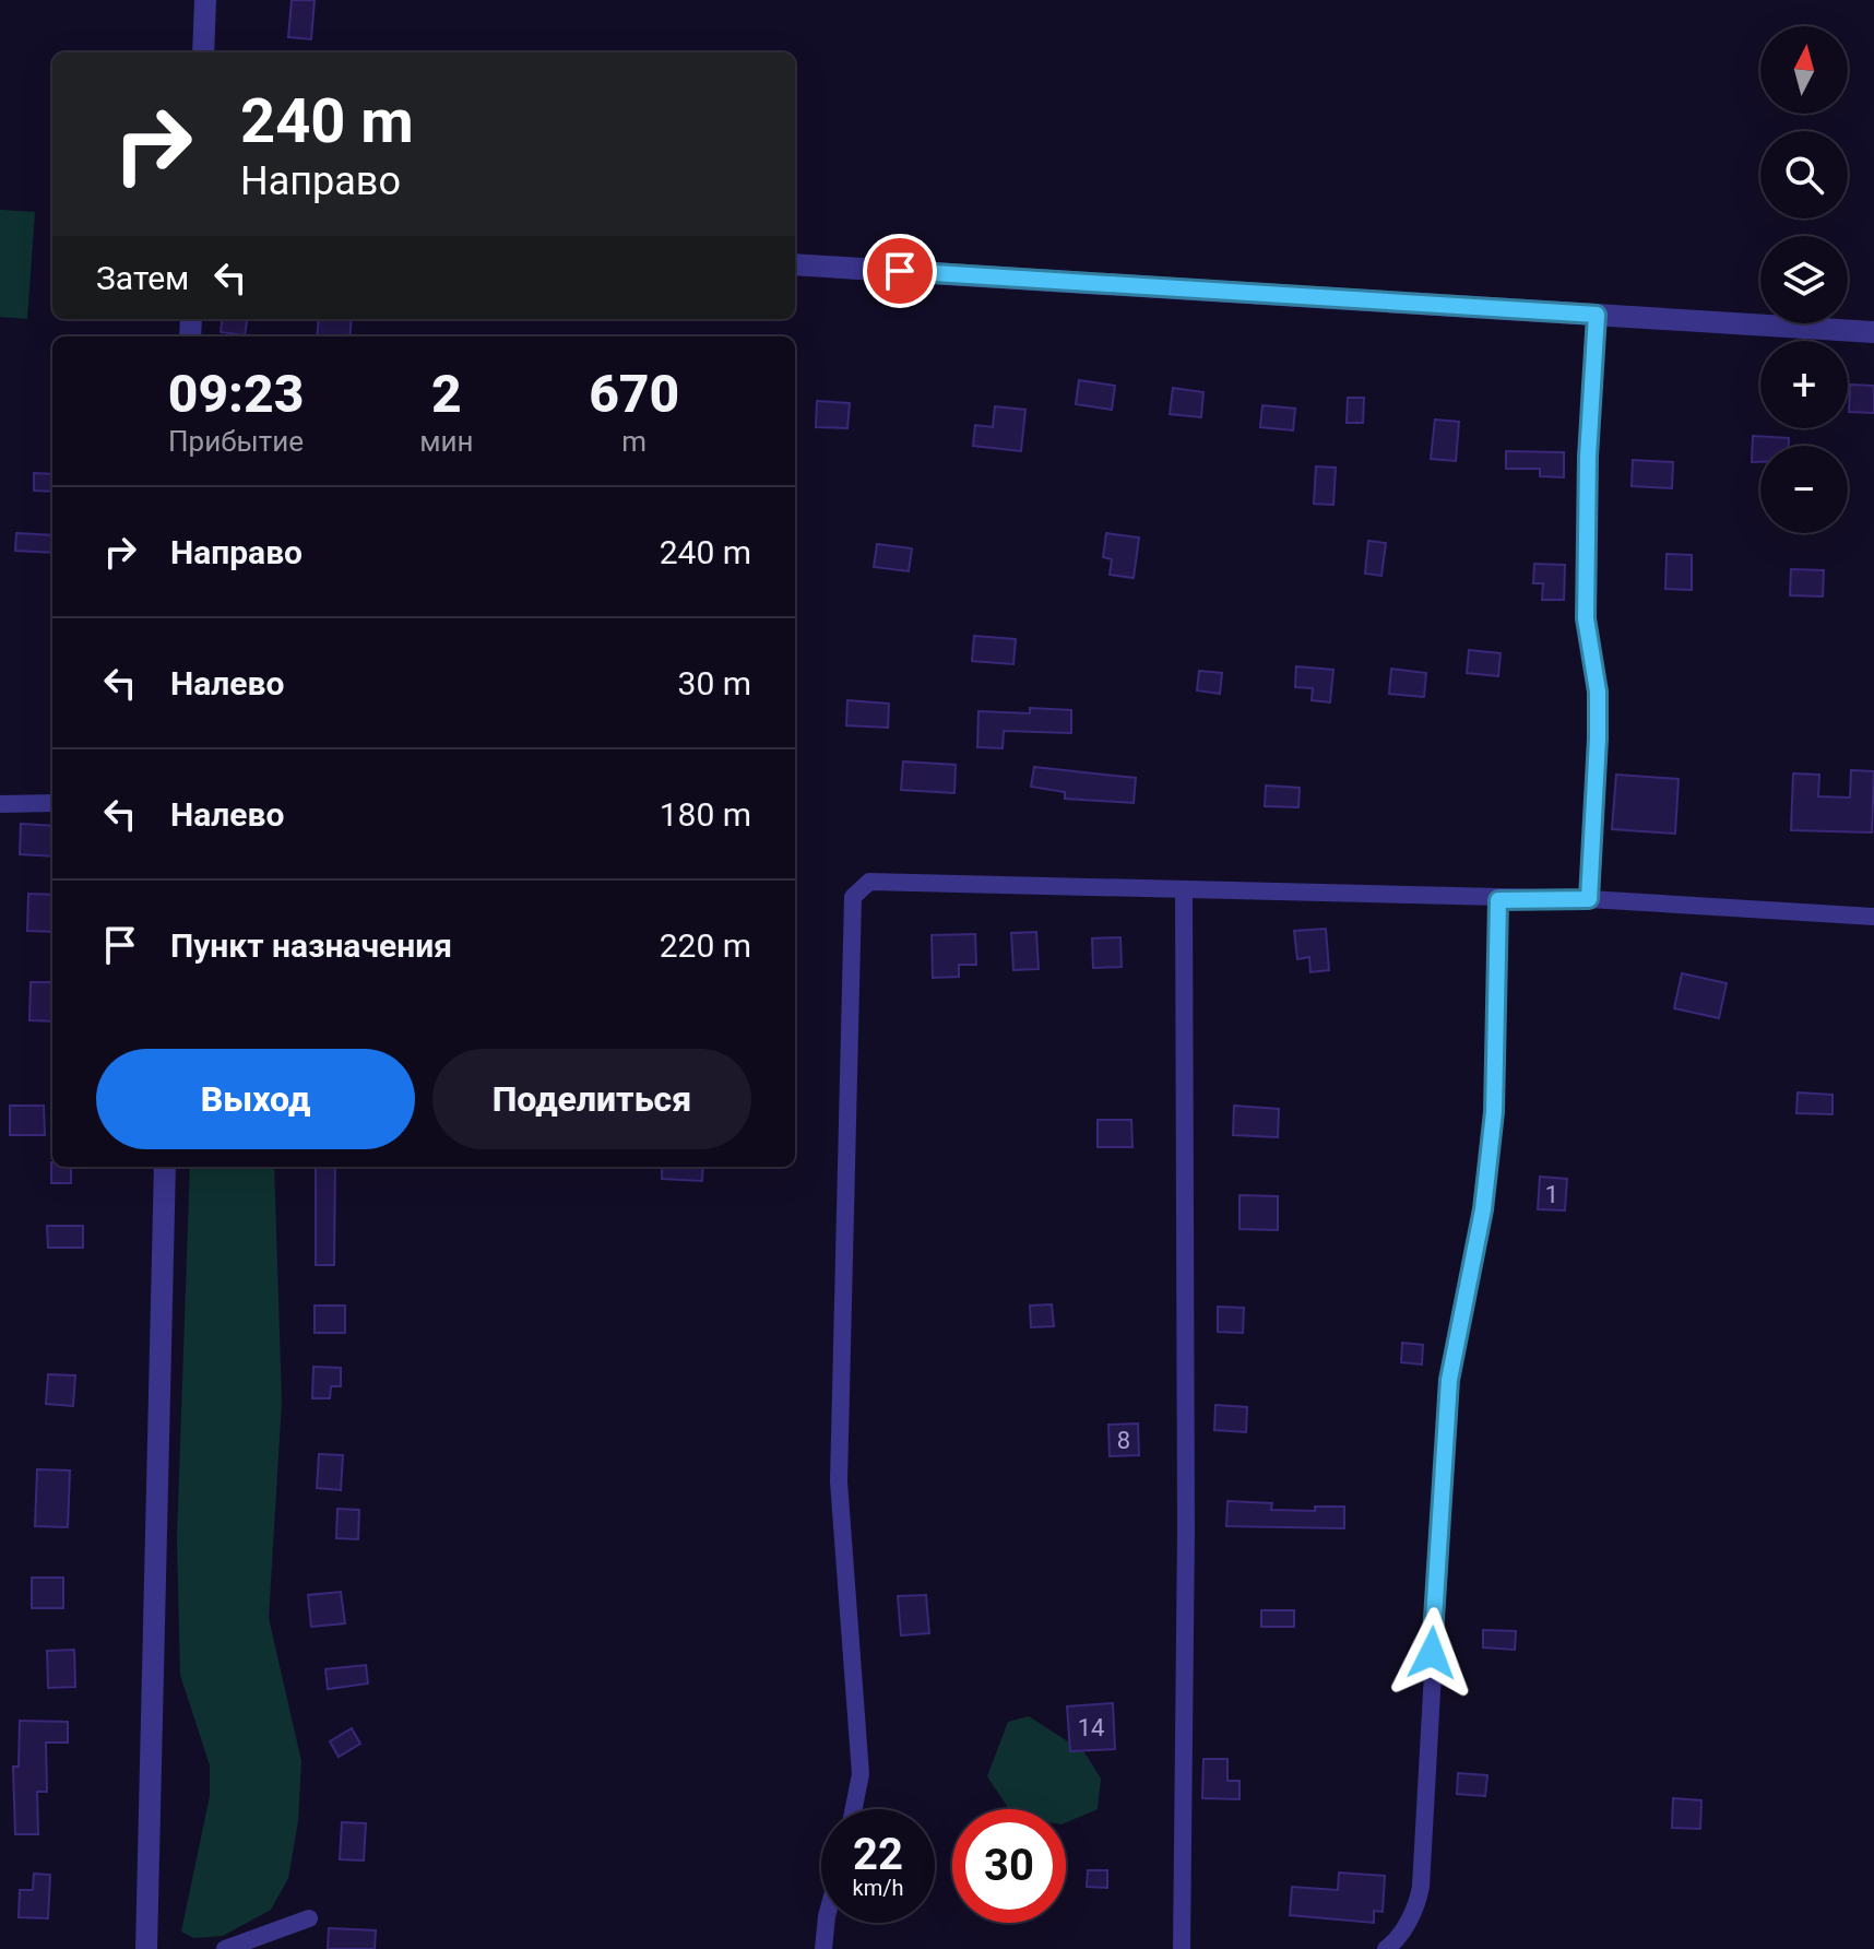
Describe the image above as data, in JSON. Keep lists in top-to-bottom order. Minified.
{"house_numbers":["1","8","14"],"north":"top","page":{"map_buttons":["+","−"],"turn":["240 m","Направо"],"then":"Затем","eta":["09:23","Прибытие","2","мин","670","m"],"list":[{"name":"Направо","value":"240 m"},{"name":"Налево","value":"30 m"},{"name":"Налево","value":"180 m"},{"name":"Пункт назначения","value":"220 m"}],"buttons":["Выход","Поделиться"],"speed":"22 km/h","limit":"30"}}
